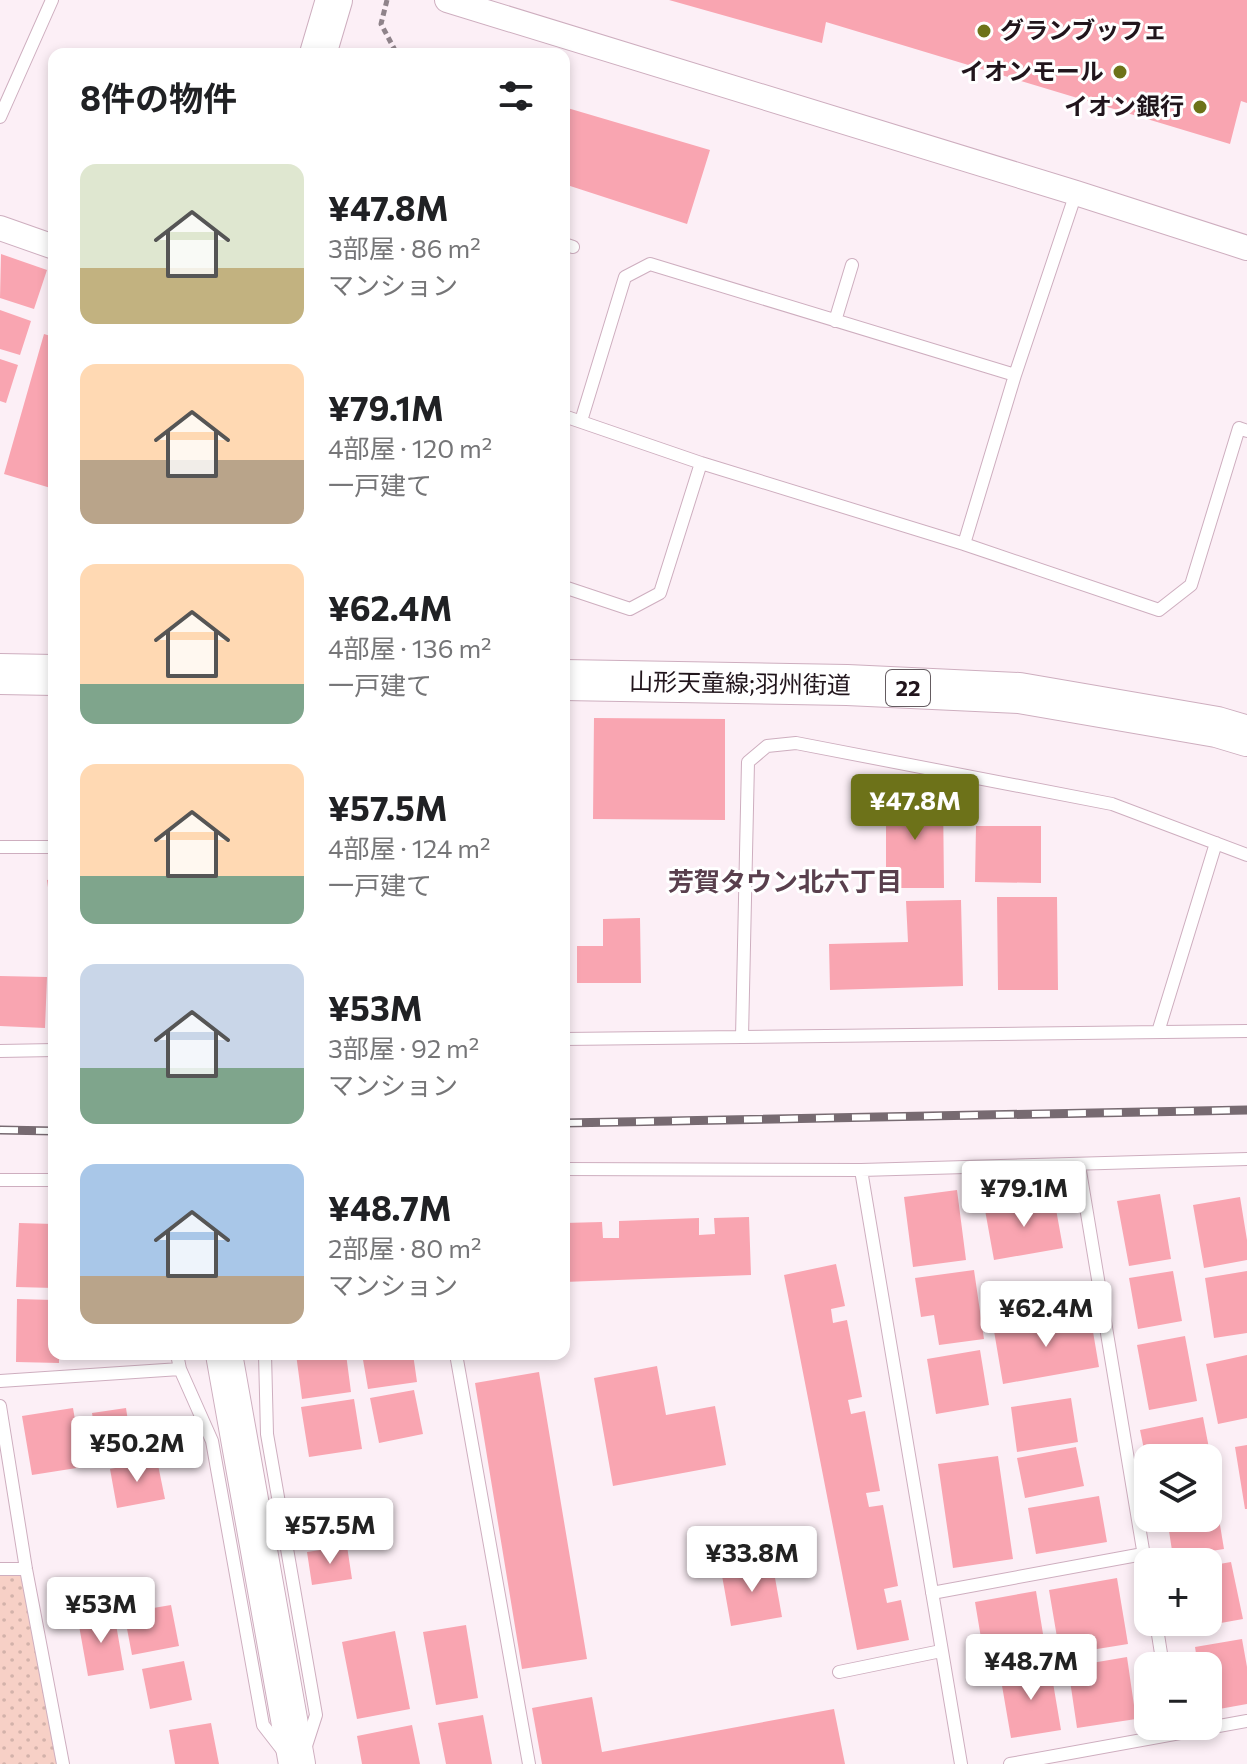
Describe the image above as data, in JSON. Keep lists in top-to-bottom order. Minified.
{"streets":{"main road":["山形天童線;羽州街道","22"]},"districts":["芳賀タウン北六丁目"],"places":["グランブッフェ","イオンモール","イオン銀行"],"page":{"heading":"8件の物件","list":[{"name":"¥47.8M","note":"3部屋 · 86 m² · マンション"},{"name":"¥79.1M","note":"4部屋 · 120 m² · 一戸建て"},{"name":"¥62.4M","note":"4部屋 · 136 m² · 一戸建て"},{"name":"¥57.5M","note":"4部屋 · 124 m² · 一戸建て"},{"name":"¥53M","note":"3部屋 · 92 m² · マンション"},{"name":"¥48.7M","note":"2部屋 · 80 m² · マンション"}],"price":["¥47.8M","¥79.1M","¥62.4M","¥50.2M","¥57.5M","¥33.8M","¥53M","¥48.7M"],"map_buttons":["+","−"]}}
